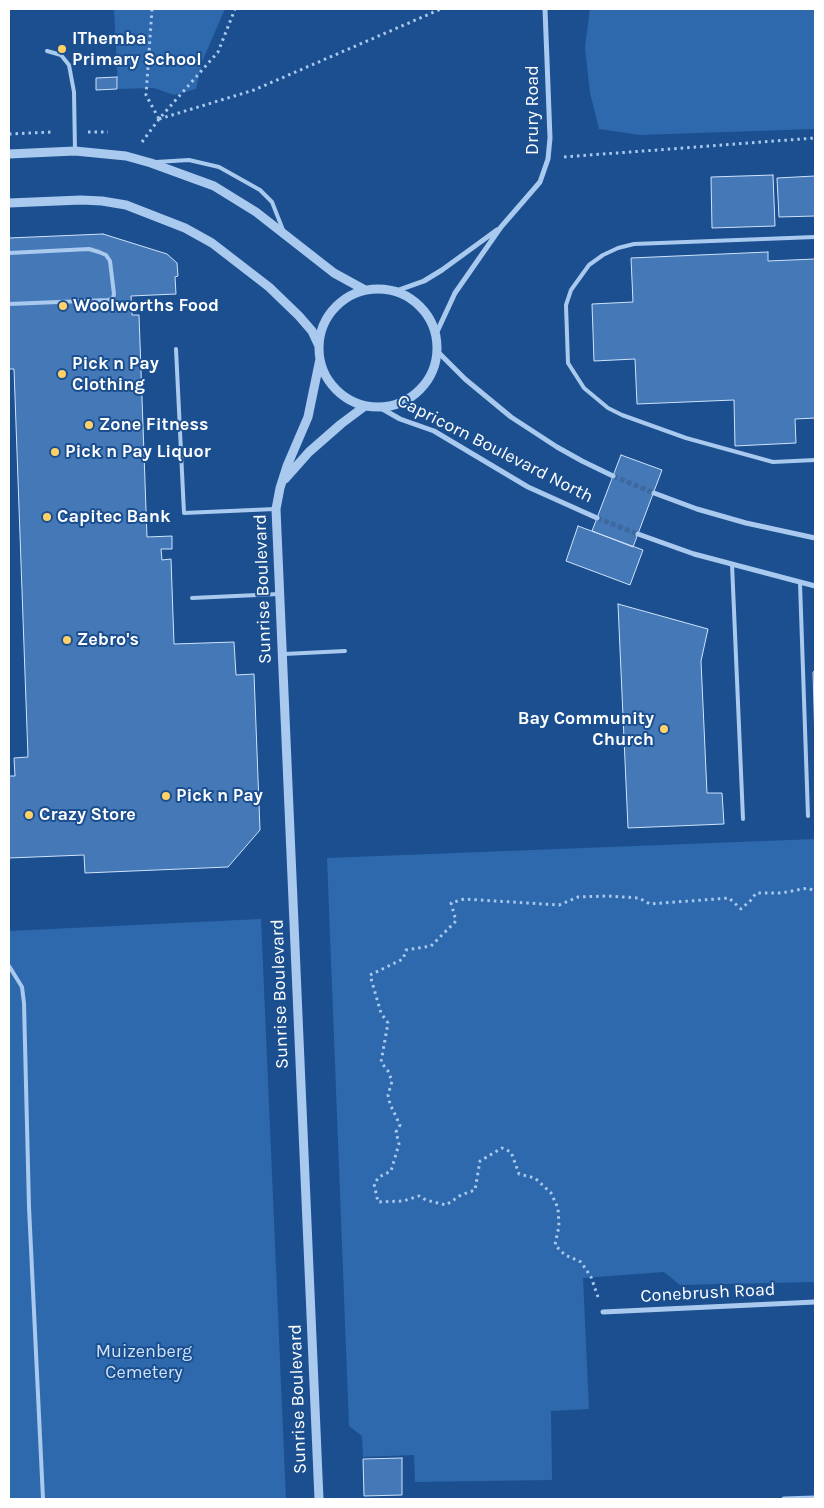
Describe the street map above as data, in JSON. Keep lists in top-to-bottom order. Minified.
{"streets":{"street":["Drury Road","Capricorn Boulevard North","Sunrise Boulevard","Conebrush Road"]},"crossings":[["Drury Road","Capricorn Boulevard North"],["Drury Road","Sunrise Boulevard"],["Capricorn Boulevard North","Sunrise Boulevard"]],"parks":["Muizenberg Cemetery"],"places":["IThemba Primary School","Woolworths Food","Pick n Pay Clothing","Zone Fitness","Pick n Pay Liquor","Capitec Bank","Zebro's","Bay Community Church","Pick n Pay","Crazy Store"]}
